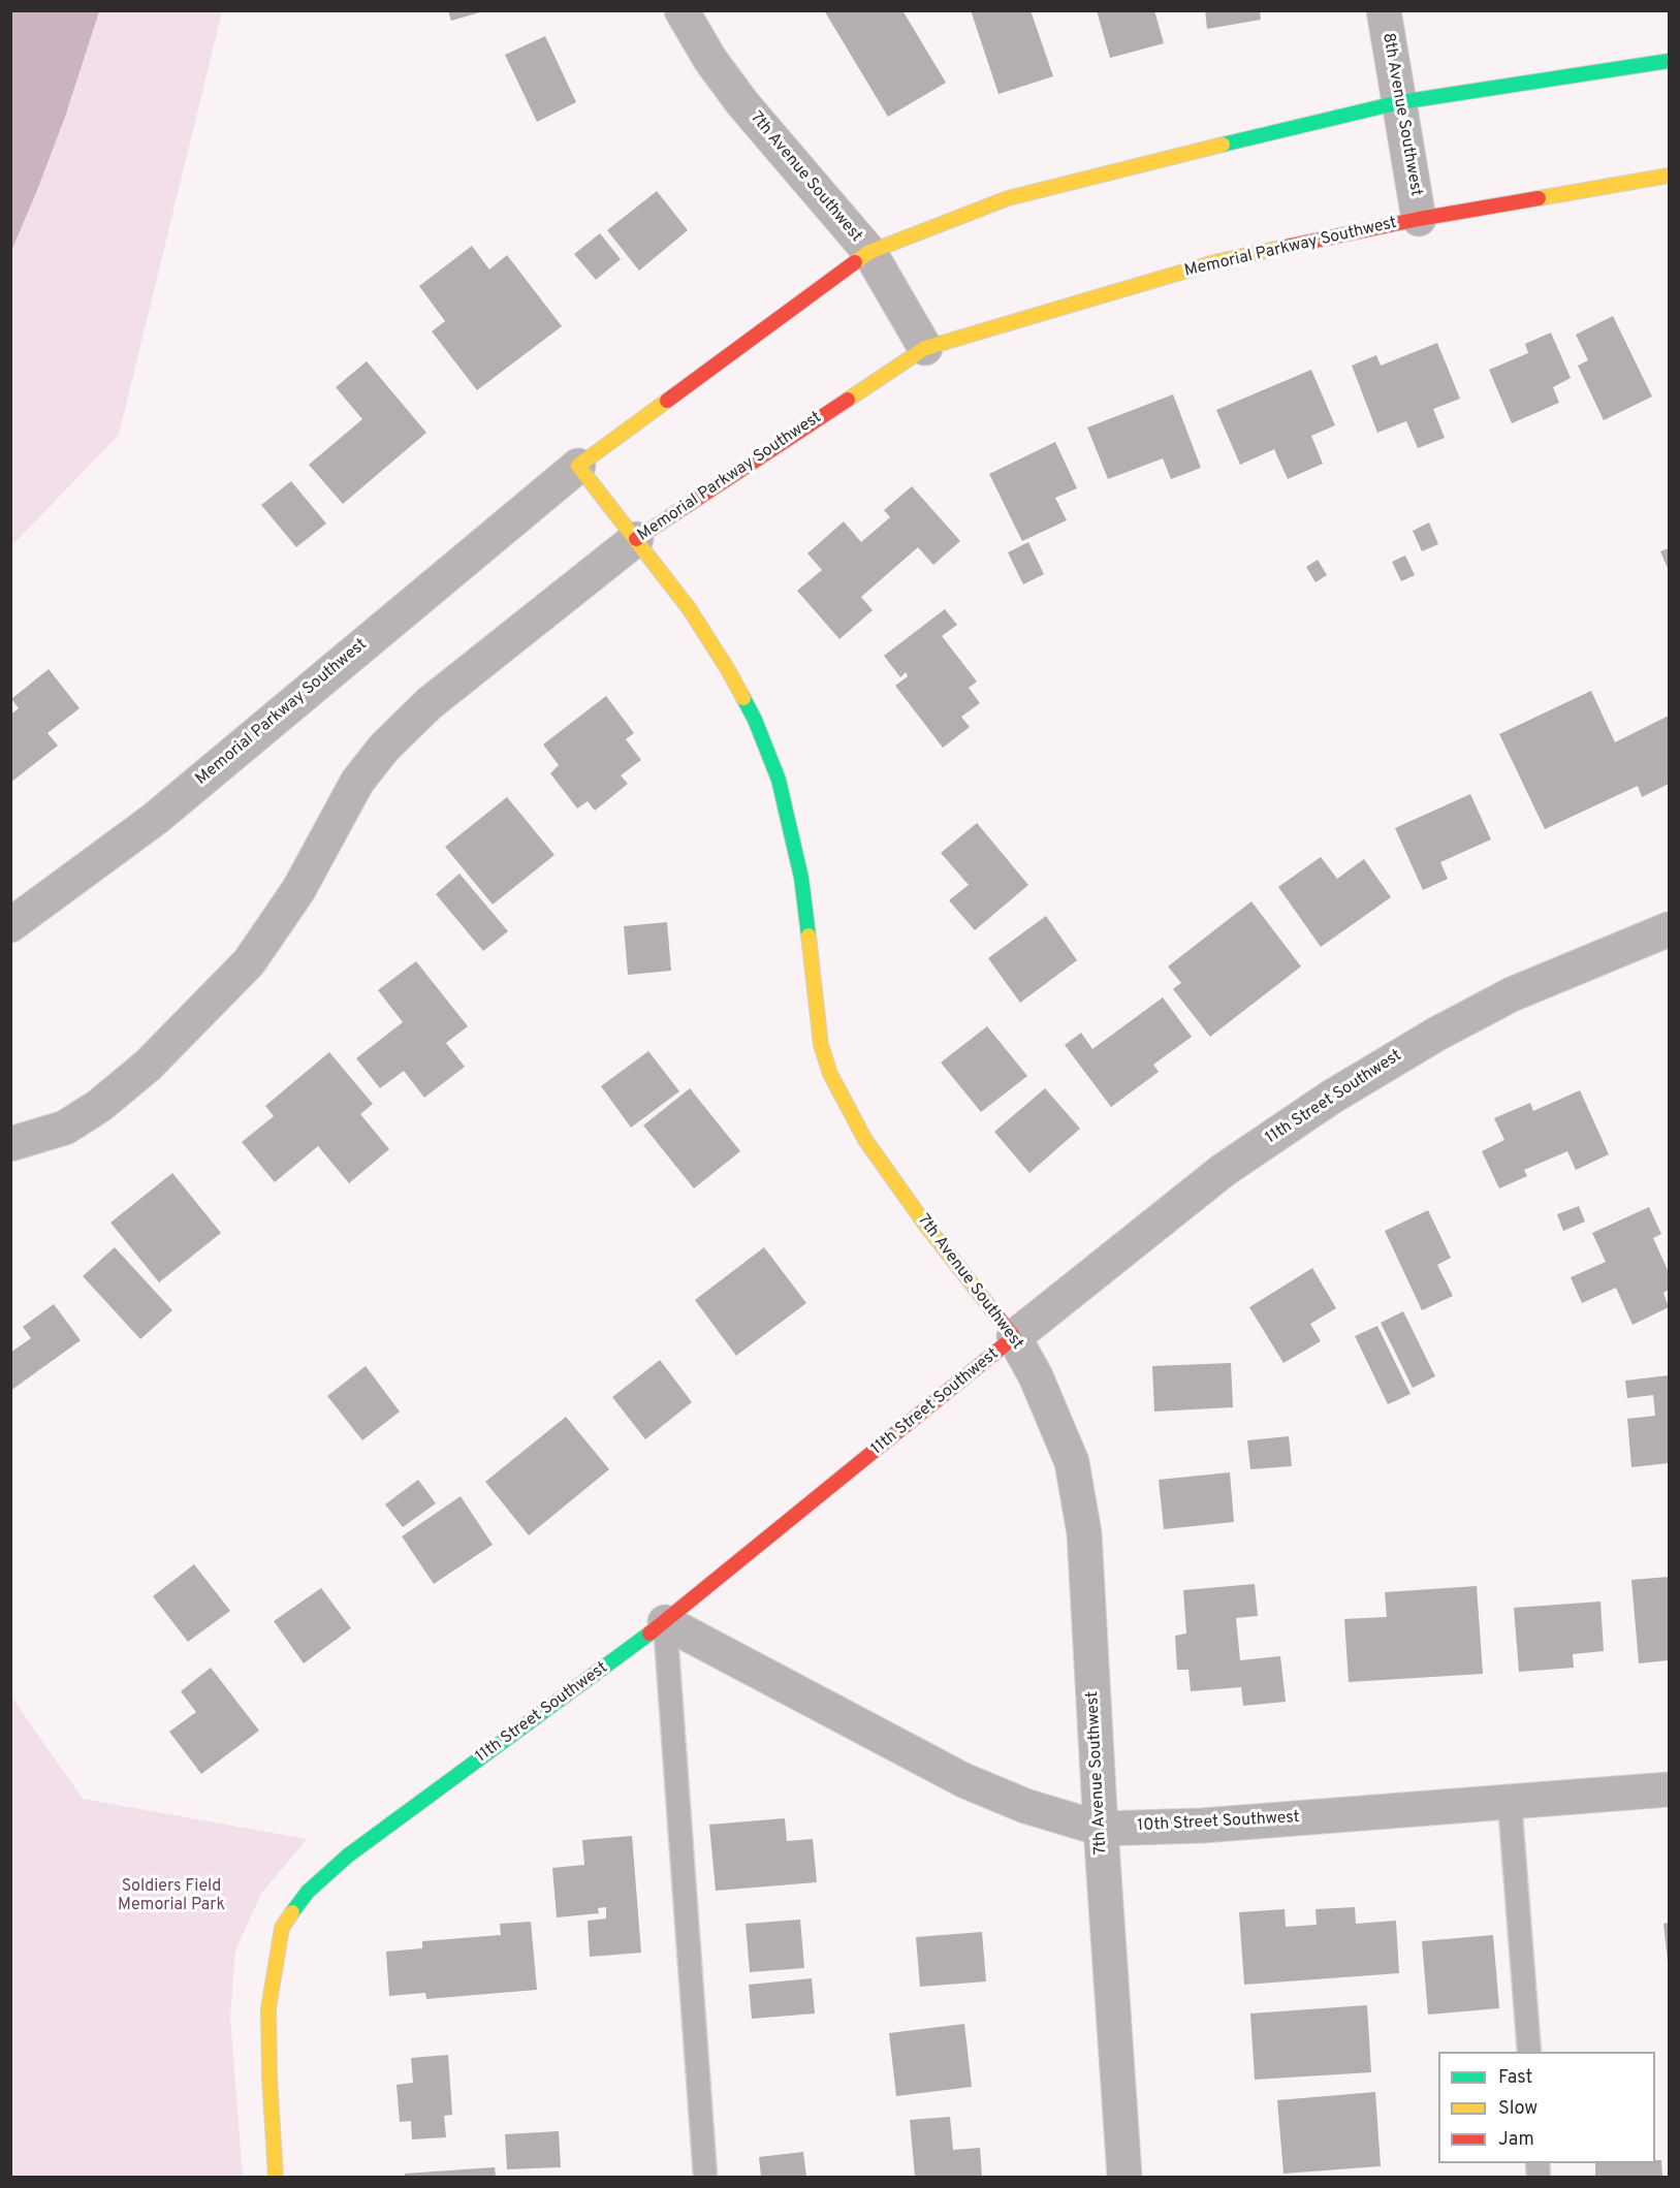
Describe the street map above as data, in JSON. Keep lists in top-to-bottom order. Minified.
{"streets":{"street":["8th Avenue Southwest","7th Avenue Southwest","Memorial Parkway Southwest","11th Street Southwest","10th Street Southwest"]},"crossings":[["8th Avenue Southwest","Memorial Parkway Southwest"],["7th Avenue Southwest","Memorial Parkway Southwest"],["7th Avenue Southwest","11th Street Southwest"],["7th Avenue Southwest","10th Street Southwest"],["11th Street Southwest","10th Street Southwest"]],"parks":["Soldiers Field Memorial Park"],"legend":["Fast","Slow","Jam"]}
